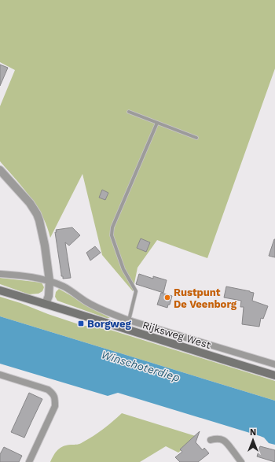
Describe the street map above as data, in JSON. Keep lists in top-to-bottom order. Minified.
{"streets":{"main road":["Rijksweg West"]},"water":["Winschoterdiep"],"places":{"other":["Rustpunt De Veenborg"],"transit":["Borgweg"]},"north":"top"}
